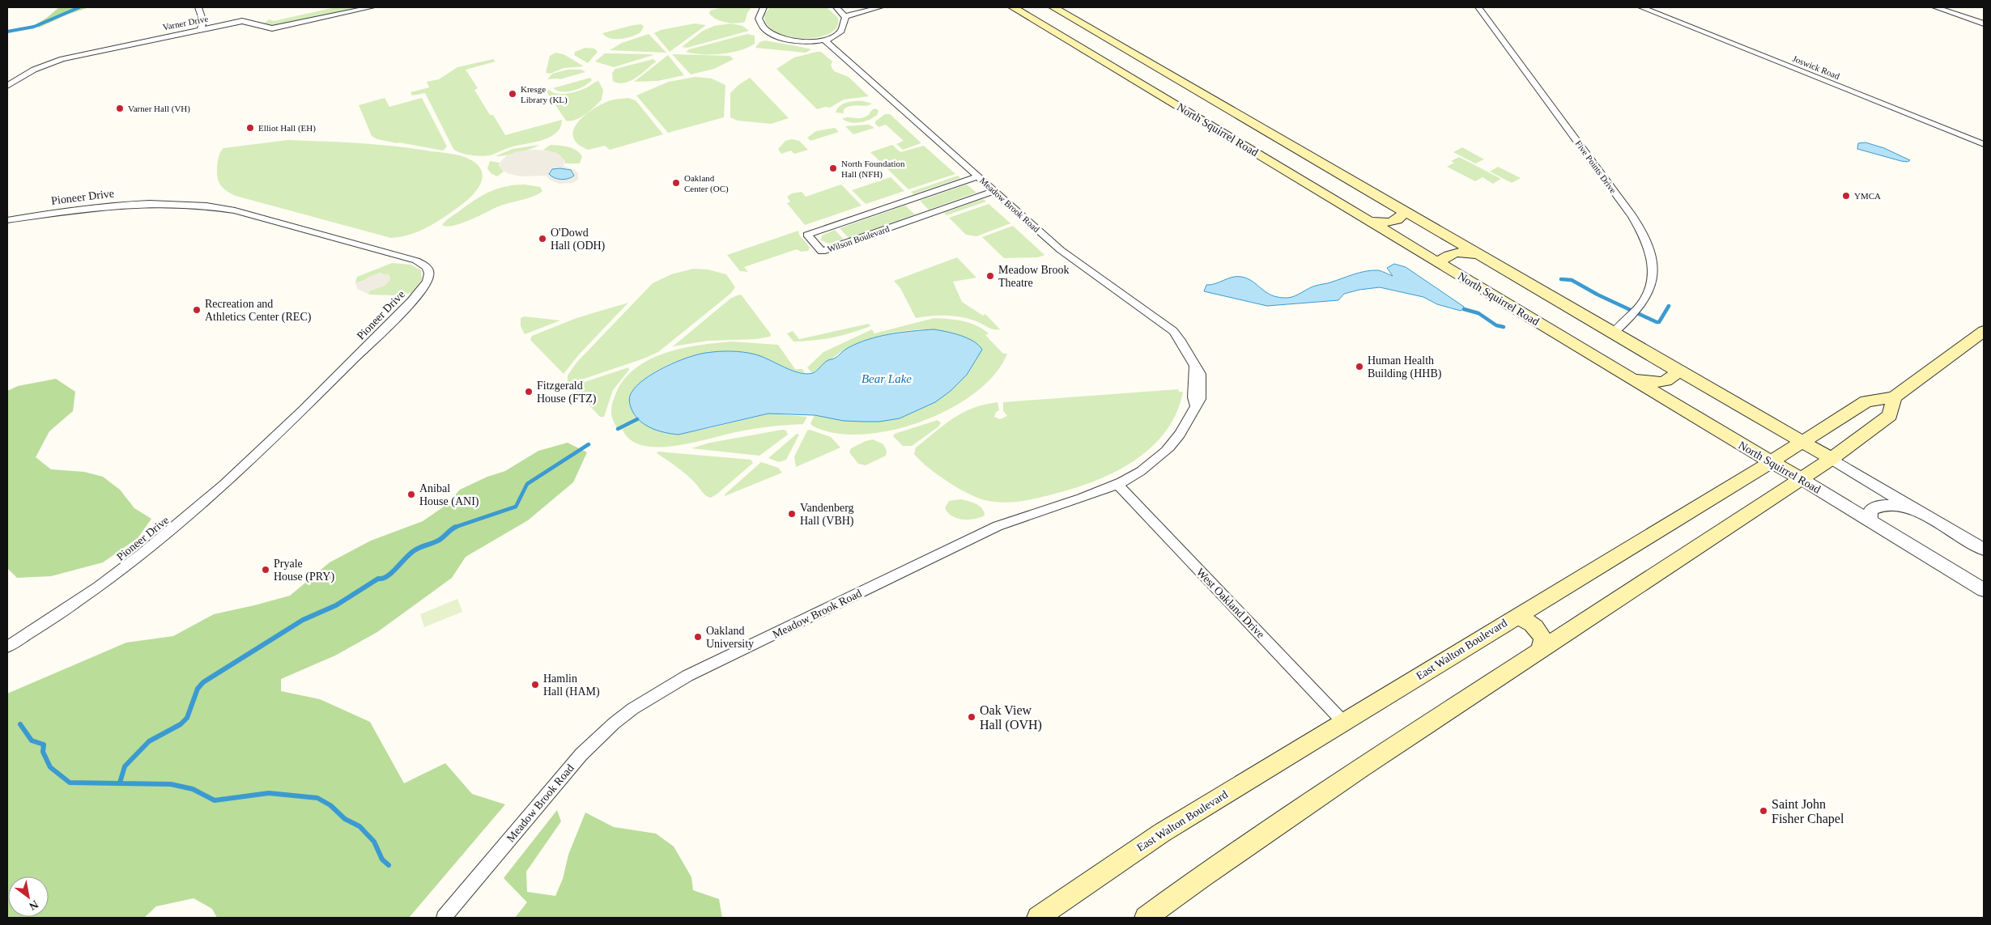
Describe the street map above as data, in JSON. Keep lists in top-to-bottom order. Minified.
{"streets":{"main road":["North Squirrel Road","East Walton Boulevard"],"street":["Varner Drive","Joswick Road","Five Points Drive","Pioneer Drive","Meadow Brook Road","Wilson Boulevard","West Oakland Drive"]},"crossings":[["North Squirrel Road","Five Points Drive"],["North Squirrel Road","East Walton Boulevard"],["Meadow Brook Road","Wilson Boulevard"],["Meadow Brook Road","West Oakland Drive"],["West Oakland Drive","East Walton Boulevard"]],"water":["Bear Lake"],"places":["Kresge Library (KL)","Varner Hall (VH)","Elliot Hall (EH)","North Foundation Hall (NFH)","Oakland Center (OC)","YMCA","O'Dowd Hall (ODH)","Meadow Brook Theatre","Recreation and Athletics Center (REC)","Human Health Building (HHB)","Fitzgerald House (FTZ)","Anibal House (ANI)","Vandenberg Hall (VBH)","Pryale House (PRY)","Oakland University","Hamlin Hall (HAM)","Oak View Hall (OVH)","Saint John Fisher Chapel"],"north":"bottom right"}
